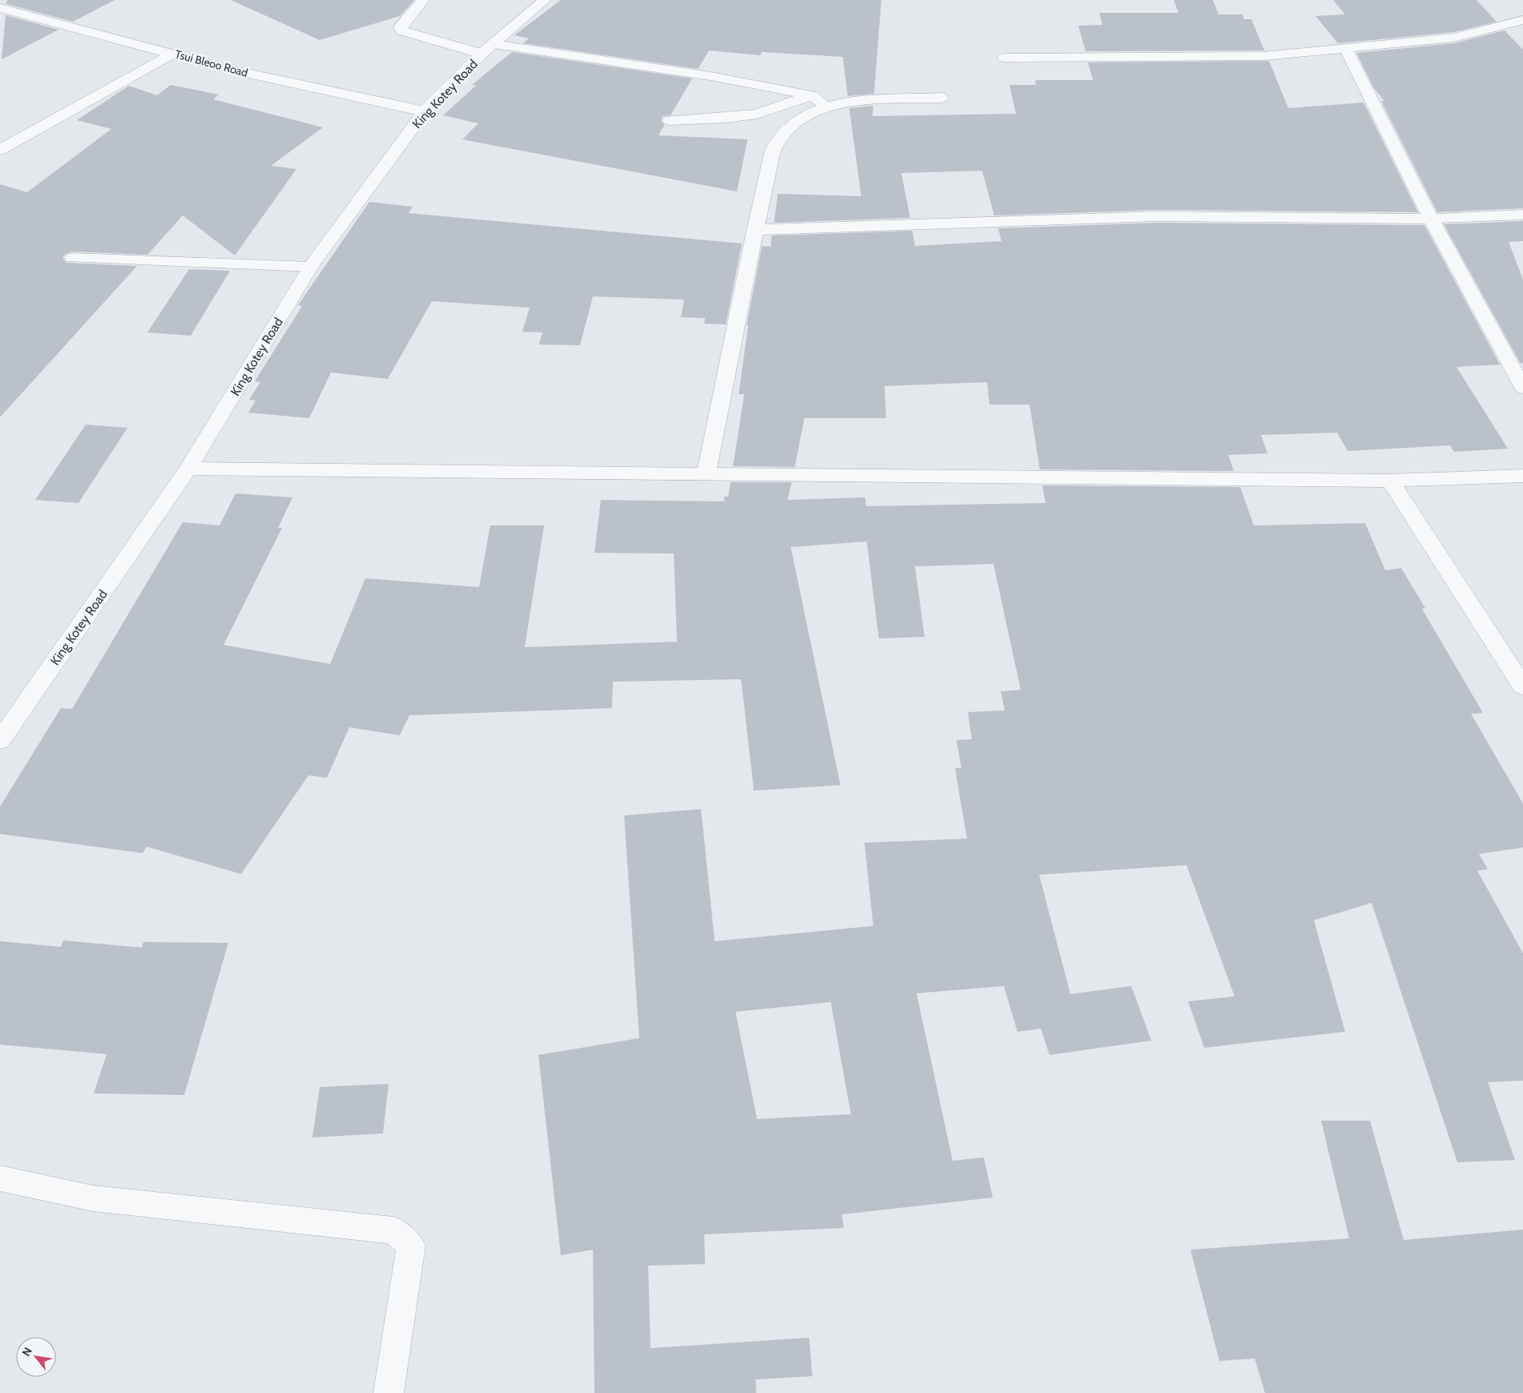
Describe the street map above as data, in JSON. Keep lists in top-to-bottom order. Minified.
{"streets":{"street":["Tsui Bleoo Road","King Kotey Road"]},"crossings":[["Tsui Bleoo Road","King Kotey Road"]],"north":"top left"}
